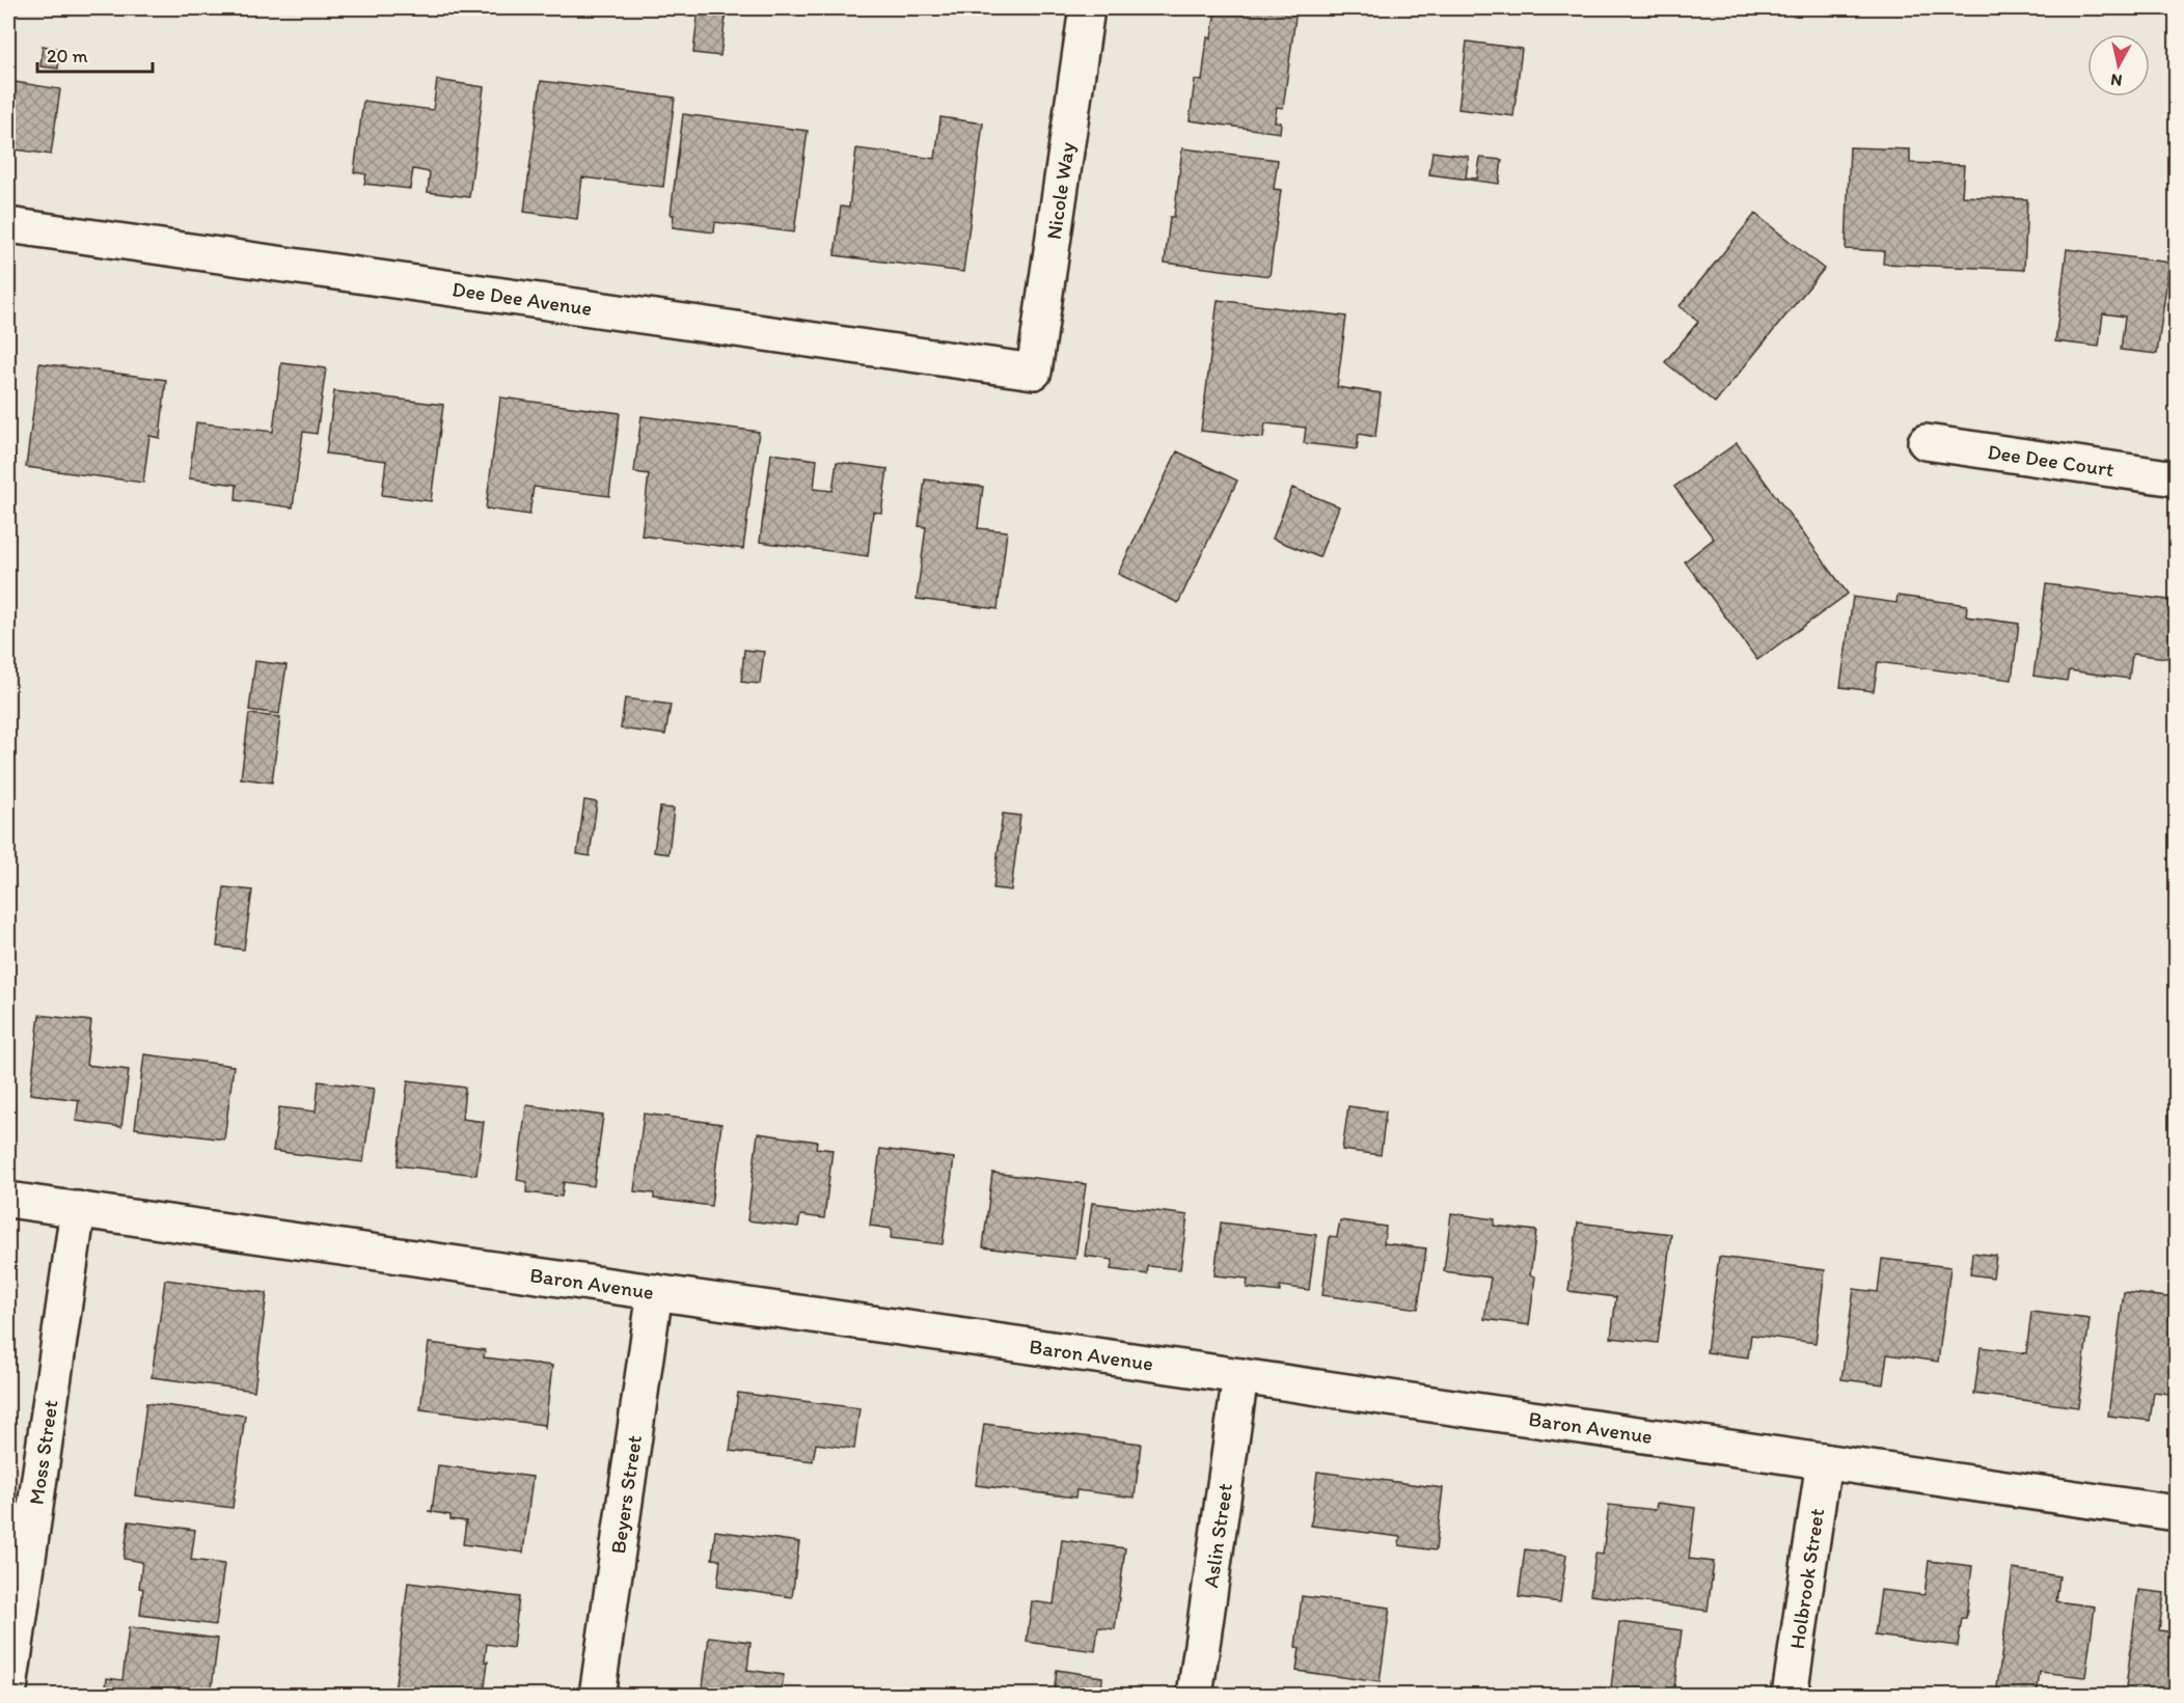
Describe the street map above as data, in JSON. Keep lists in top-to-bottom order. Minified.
{"streets":{"street":["Nicole Way","Dee Dee Avenue","Dee Dee Court","Baron Avenue","Moss Street","Beyers Street","Aslin Street","Holbrook Street"]},"crossings":[["Nicole Way","Dee Dee Avenue"],["Baron Avenue","Moss Street"],["Baron Avenue","Beyers Street"],["Baron Avenue","Aslin Street"],["Baron Avenue","Holbrook Street"]],"scale_bar":"20 m","north":"bottom"}
